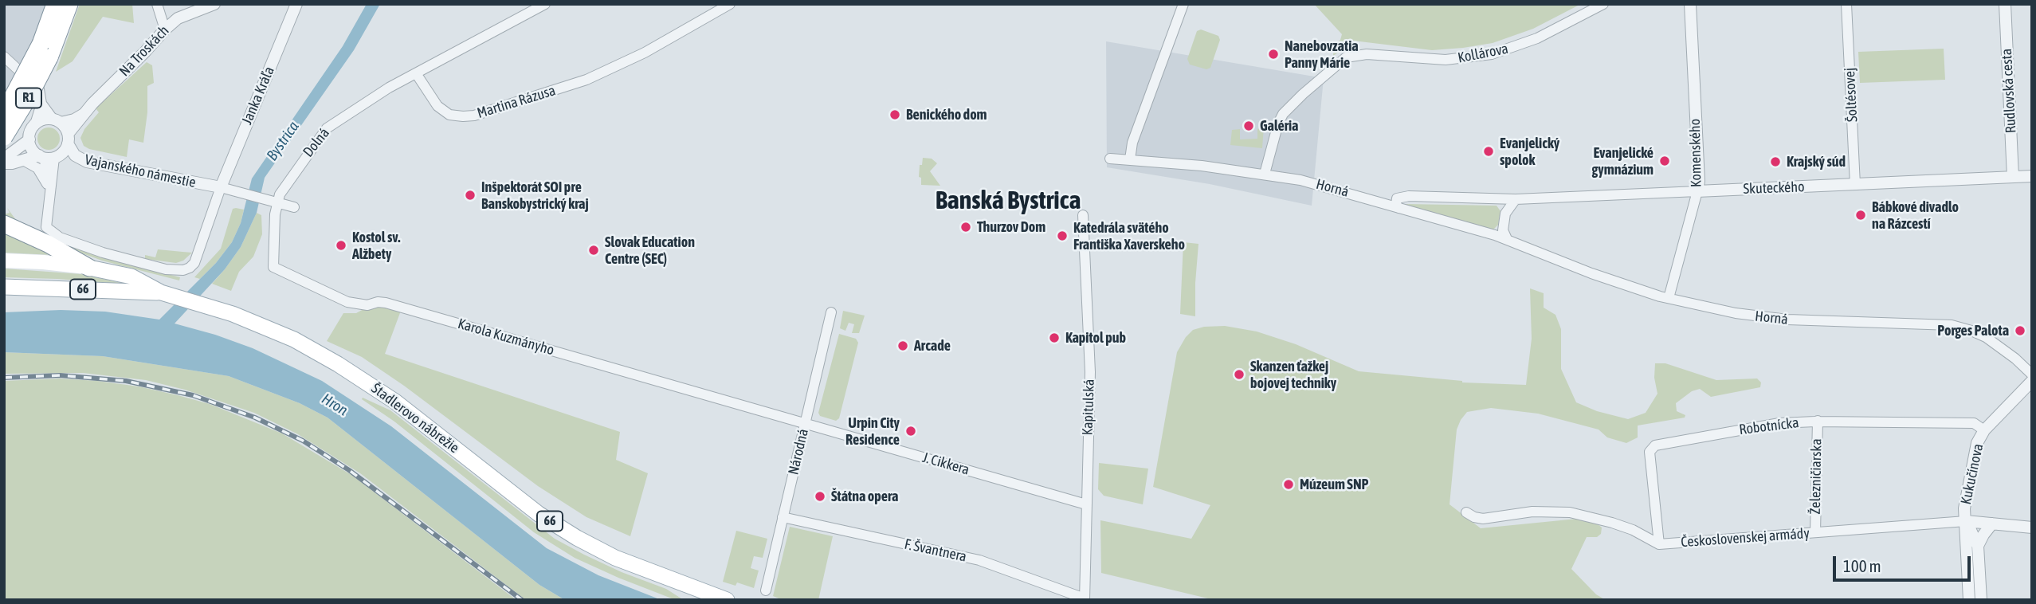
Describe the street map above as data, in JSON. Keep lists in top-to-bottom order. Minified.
{"streets":{"highway":["R1"],"main road":["66","Štadlerovo nábrežie"],"street":["Na Troskách","Kollárova","Rudlovská cesta","Šoltésovej","Janka Kráľa","Martina Rázusa","Dolná","Komenského","Vajanského námestie","Horná","Skuteckého","Karola Kuzmányho","Kapitulská","Robotnícka","Národná","J. Cikkera","Kukučínova","Železničiarska","Československej armády","F. Švantnera"]},"crossings":[["Na Troskách","Vajanského námestie"],["Kollárova","Horná"],["Rudlovská cesta","Skuteckého"],["Šoltésovej","Skuteckého"],["Janka Kráľa","Vajanského námestie"],["Martina Rázusa","Dolná"],["Dolná","Vajanského námestie"],["Dolná","Karola Kuzmányho"],["Komenského","Horná"],["Komenského","Skuteckého"],["Vajanského námestie","Karola Kuzmányho"],["66","Štadlerovo nábrežie"],["Karola Kuzmányho","Národná"],["Karola Kuzmányho","J. Cikkera"],["Kapitulská","J. Cikkera"],["Kapitulská","F. Švantnera"],["Robotnícka","Kukučínova"],["Robotnícka","Železničiarska"],["Robotnícka","Československej armády"],["Národná","J. Cikkera"],["Národná","F. Švantnera"],["Kukučínova","Československej armády"],["Železničiarska","Československej armády"]],"districts":["Banská Bystrica"],"water":["Bystrica","Hron"],"places":["Nanebovzatia Panny Márie","Benického dom","Galéria","Evanjelický spolok","Evanjelické gymnázium","Krajský súd","Inšpektorát SOI pre Banskobystrický kraj","Bábkové divadlo na Rázcestí","Thurzov Dom","Katedrála svätého Františka Xaverskeho","Kostol sv. Alžbety","Slovak Education Centre (SEC)","Porges Palota","Kapitol pub","Arcade","Skanzen ťažkej bojovej techniky","Urpin City Residence","Múzeum SNP","Štátna opera"],"scale_bar":"100 m"}
